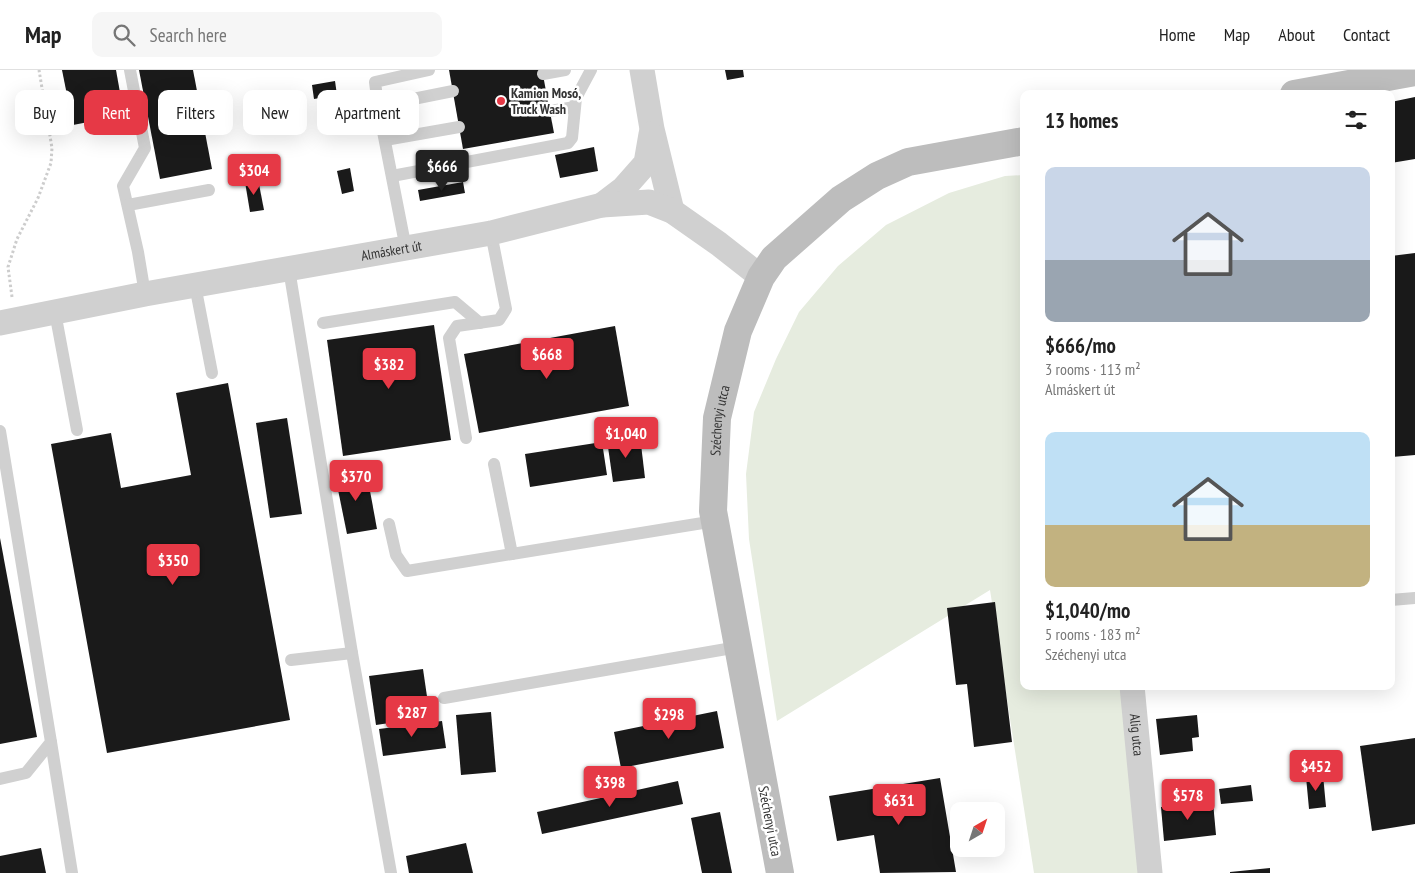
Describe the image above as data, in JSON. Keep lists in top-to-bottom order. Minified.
{"streets":{"street":["Almáskert út","Széchenyi utca","Alig utca"]},"crossings":[["Almáskert út","Széchenyi utca"]],"places":["Kamion Mosó, Truck Wash"],"north":"top right","page":{"header":"Map","search":"Search here","nav":["Home","Map","About","Contact"],"chip":["Buy","Rent","Filters","New","Apartment"],"heading":"13 homes","price":["$666","$304","$668","$382","$1,040","$370","$350","$287","$298","$452","$398","$578","$631"],"list":[{"name":"$666/mo","note":"3 rooms · 113 m² · Almáskert út"},{"name":"$1,040/mo","note":"5 rooms · 183 m² · Széchenyi utca"}]}}
